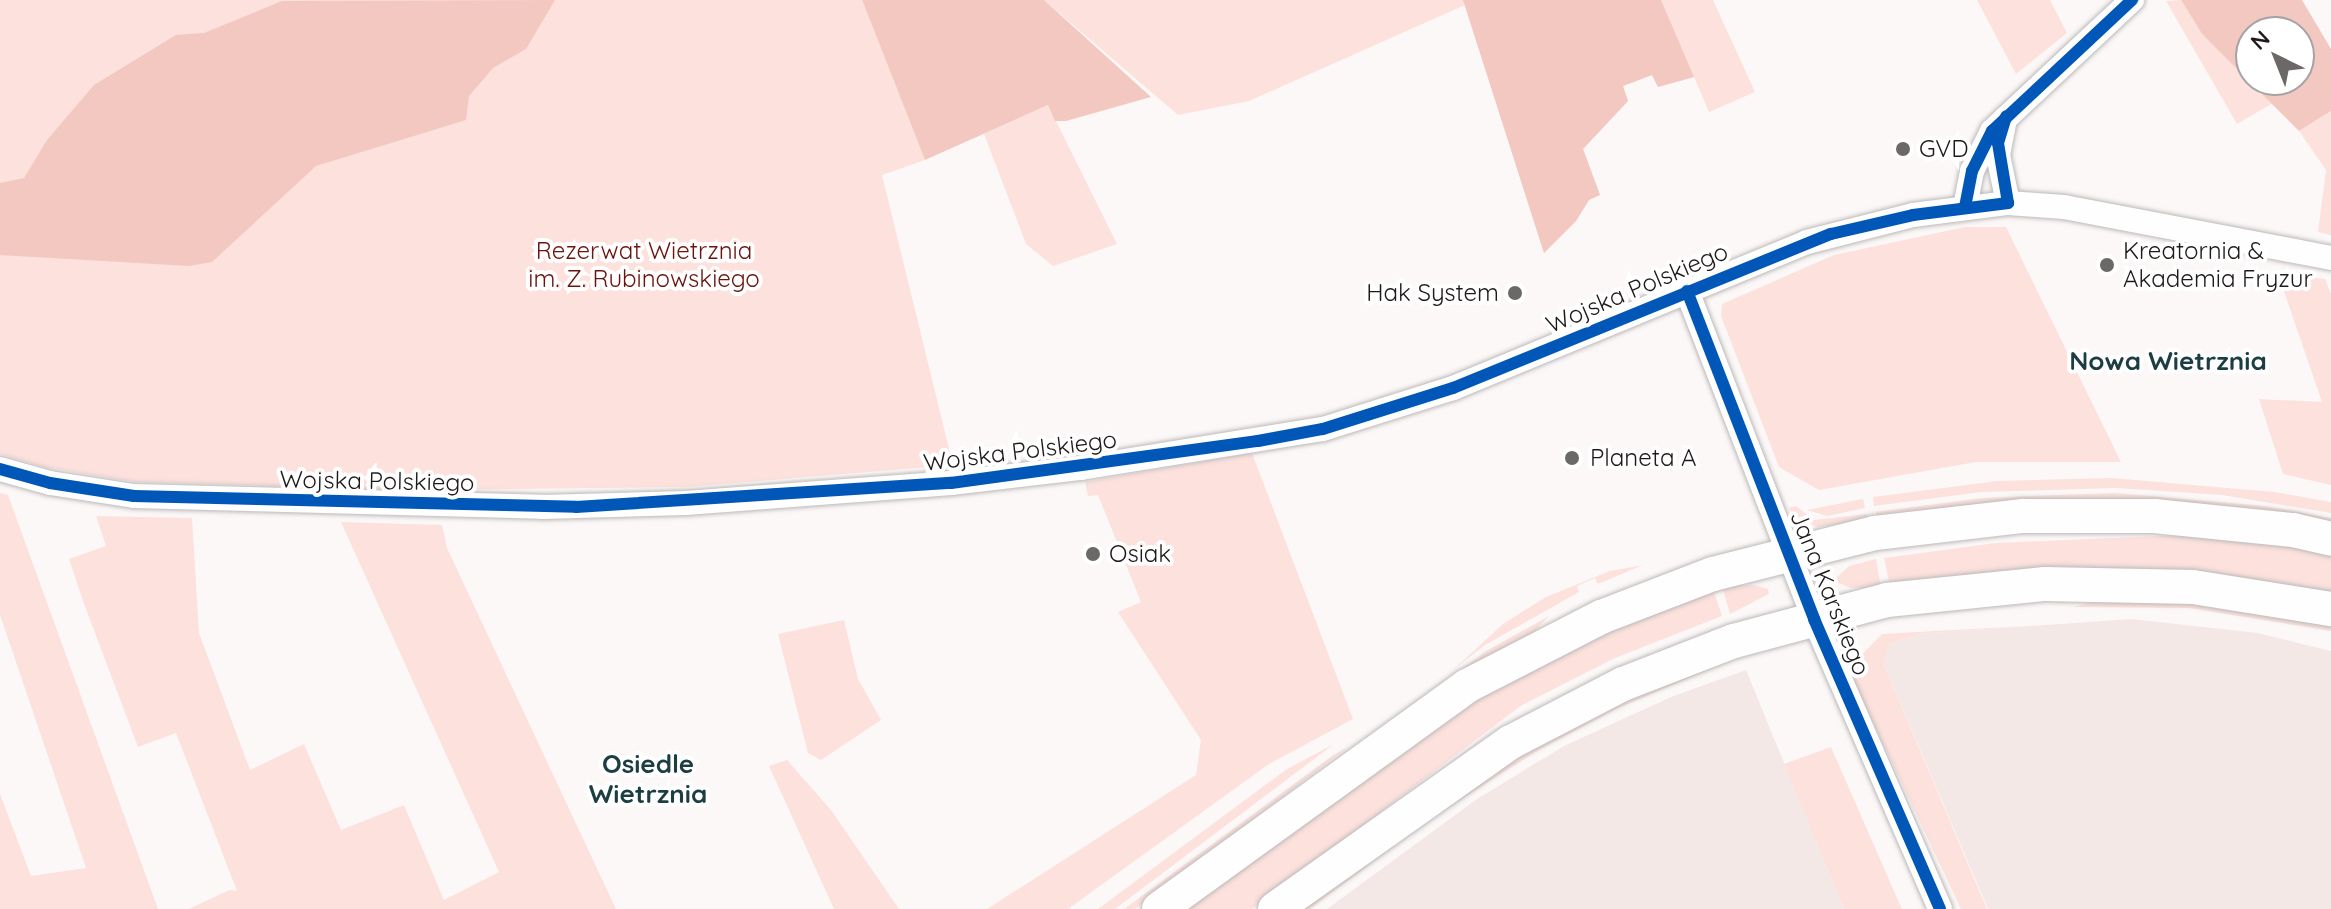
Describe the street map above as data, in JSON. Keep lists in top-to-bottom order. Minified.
{"streets":{"street":["Wojska Polskiego","Jana Karskiego"]},"crossings":[["Wojska Polskiego","Jana Karskiego"]],"districts":["Nowa Wietrznia","Osiedle Wietrznia"],"parks":["Rezerwat Wietrznia im. Z. Rubinowskiego"],"places":["GVD","Kreatornia & Akademia Fryzur","Hak System","Planeta A","Osiak"],"north":"top left"}
